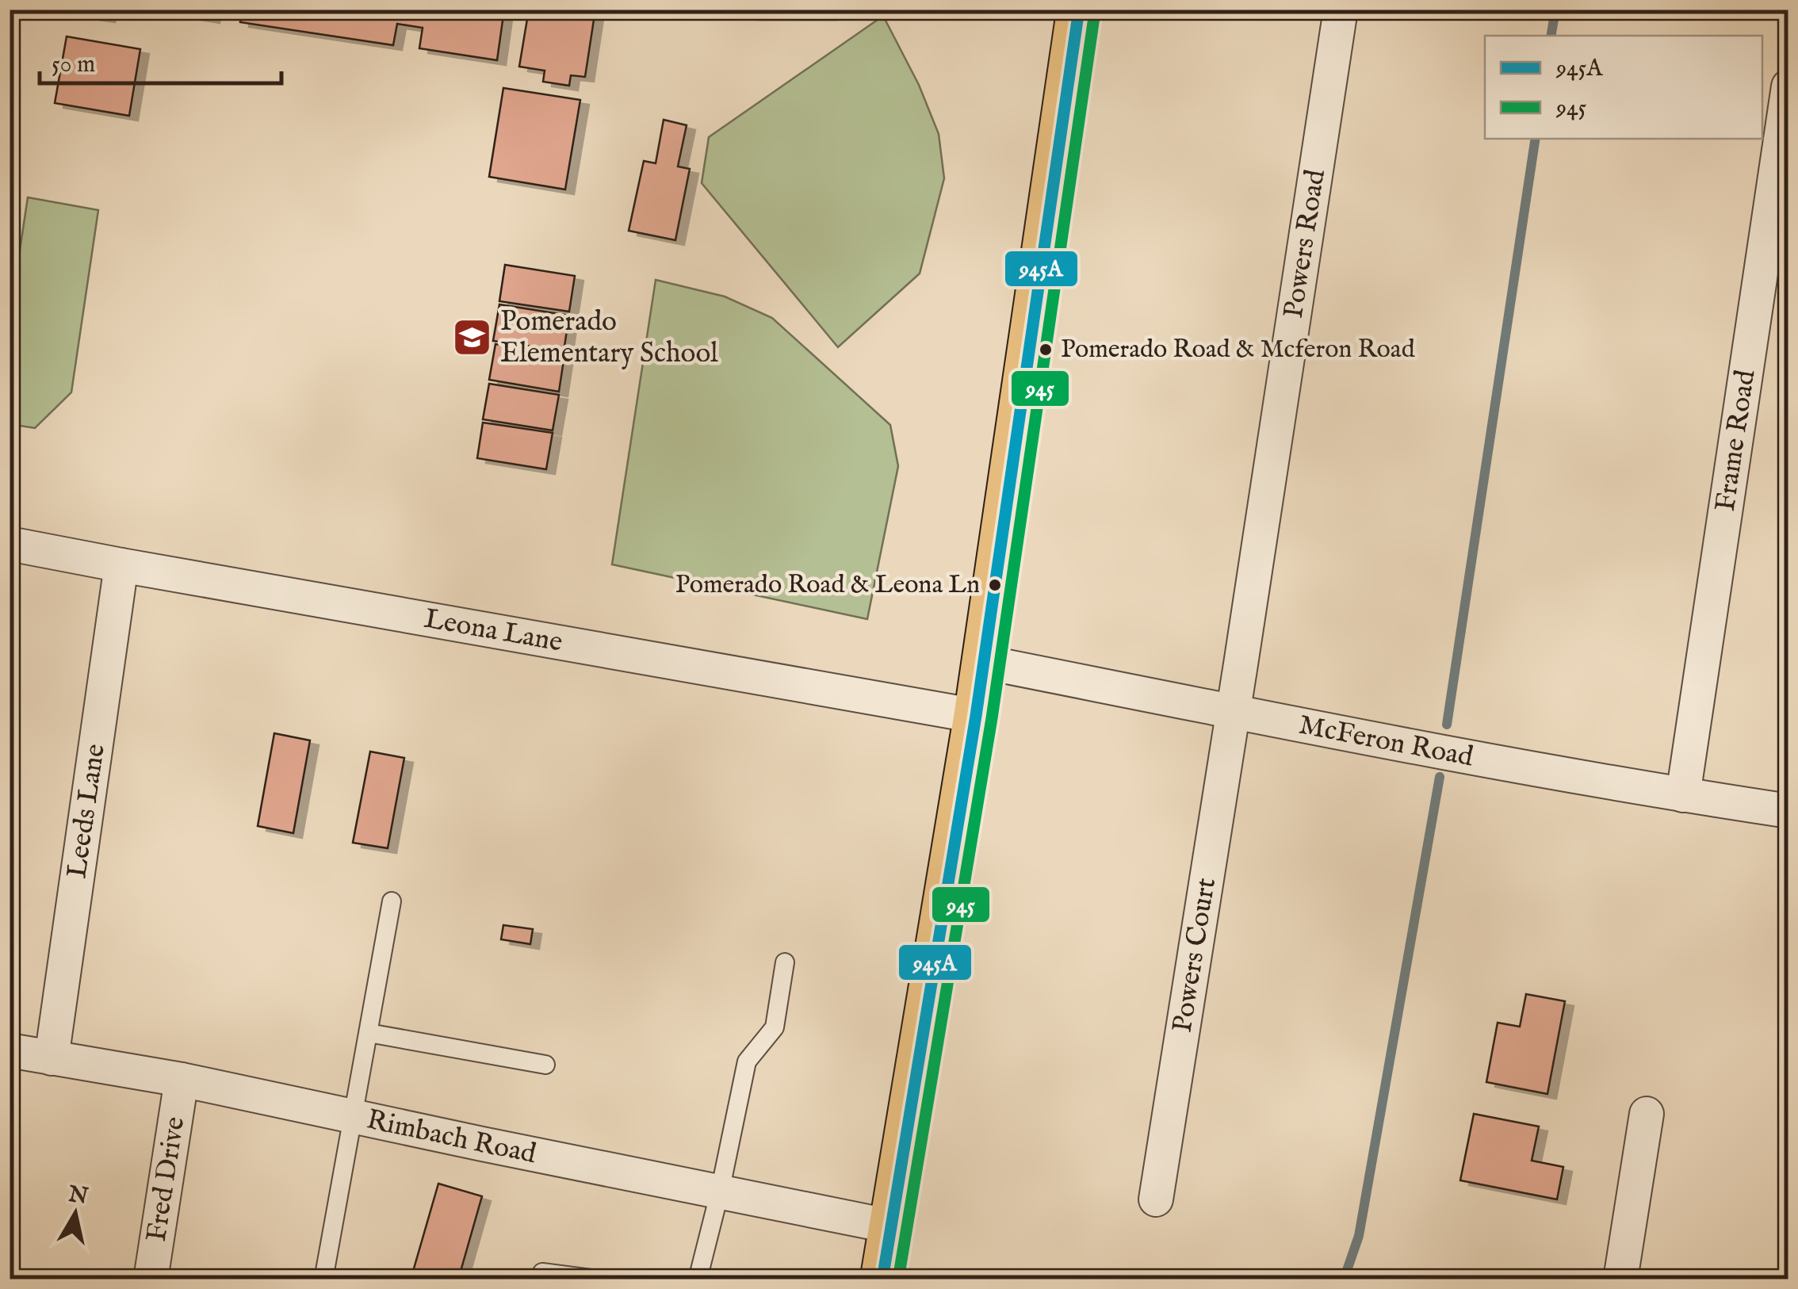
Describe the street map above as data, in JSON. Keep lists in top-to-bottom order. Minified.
{"streets":{"street":["Powers Road","Frame Road","Leona Lane","McFeron Road","Leeds Lane","Powers Court","Rimbach Road","Fred Drive"]},"crossings":[["Powers Road","McFeron Road"],["Powers Road","Powers Court"],["Frame Road","McFeron Road"],["Leona Lane","Leeds Lane"],["McFeron Road","Powers Court"],["Leeds Lane","Rimbach Road"],["Rimbach Road","Fred Drive"]],"places":{"school or university":["Pomerado Elementary School"],"other":["Pomerado Road & Mcferon Road","Pomerado Road & Leona Ln"]},"lines":["transit line 945A","transit line 945"],"legend":["945A","945"],"scale_bar":"50 m","north":"top"}
